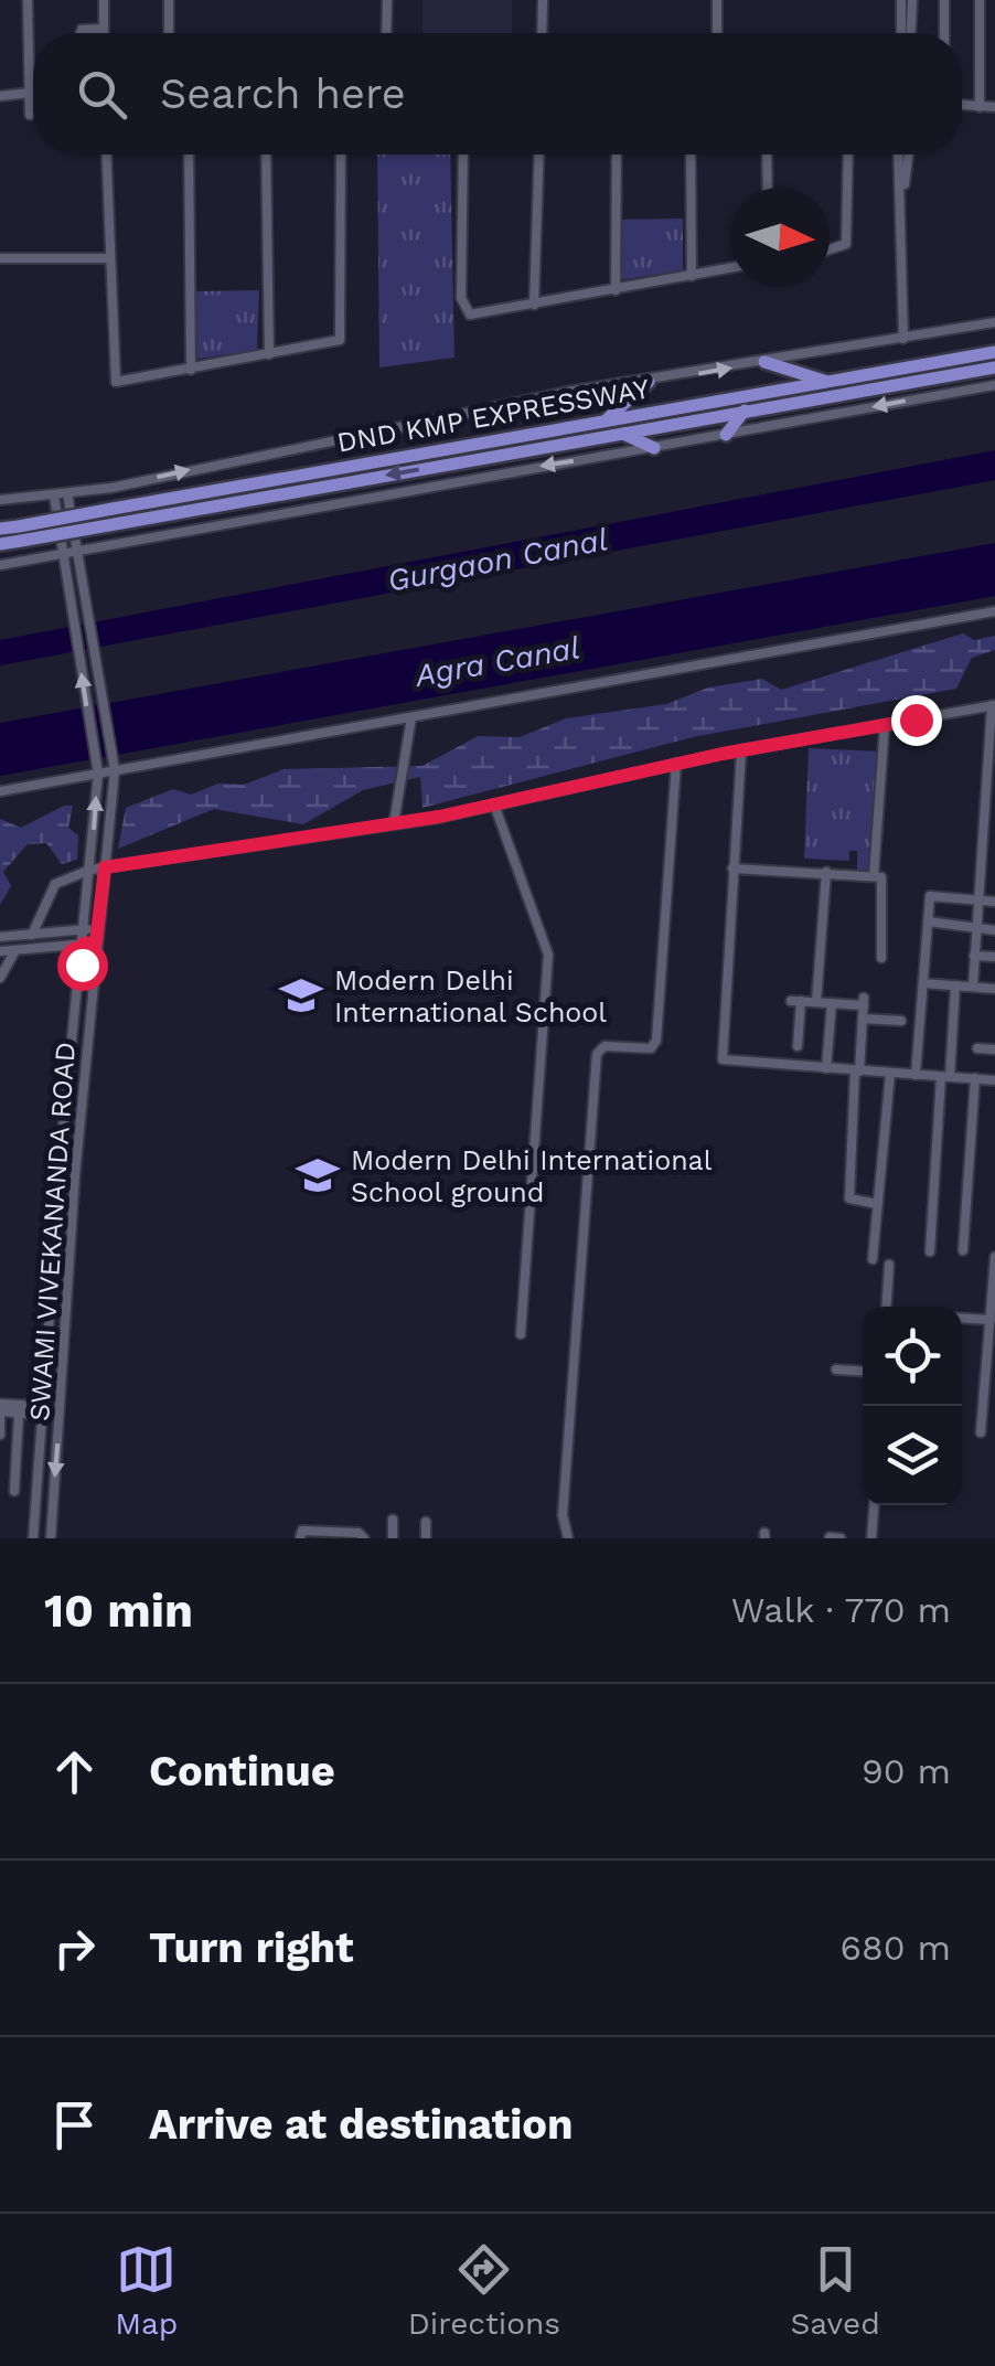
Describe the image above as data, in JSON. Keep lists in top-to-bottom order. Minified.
{"streets":{"highway":["DND KMP EXPRESSWAY"],"street":["SWAMI VIVEKANANDA ROAD"]},"water":["Gurgaon Canal","Agra Canal"],"places":{"school or university":["Modern Delhi International School","Modern Delhi International School ground"]},"north":"right","page":{"search":"Search here","heading":["10 min","Walk · 770 m"],"list":[["Continue","90 m"],["Turn right","680 m"],"Arrive at destination"],"nav":["Map","Directions","Saved"]}}
